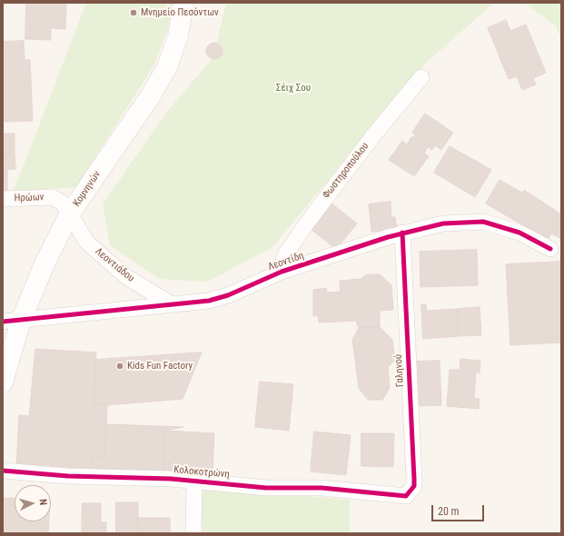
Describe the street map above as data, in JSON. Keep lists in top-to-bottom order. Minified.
{"streets":{"main road":["Κομνηνών"],"street":["Φωστηροπούλου","Ηρώων","Λεοντίδη","Λεοντιάδου","Γαληνού","Κολοκοτρώνη"]},"crossings":[["Φωστηροπούλου","Λεοντίδη"],["Κομνηνών","Ηρώων"],["Κομνηνών","Λεοντίδη"],["Κομνηνών","Λεοντιάδου"],["Ηρώων","Λεοντιάδου"],["Λεοντίδη","Λεοντιάδου"],["Λεοντίδη","Γαληνού"],["Γαληνού","Κολοκοτρώνη"]],"parks":["Σέιχ Σου"],"places":["Μνημείο Πεσόντων","Kids Fun Factory"],"scale_bar":"20 m","north":"right"}
